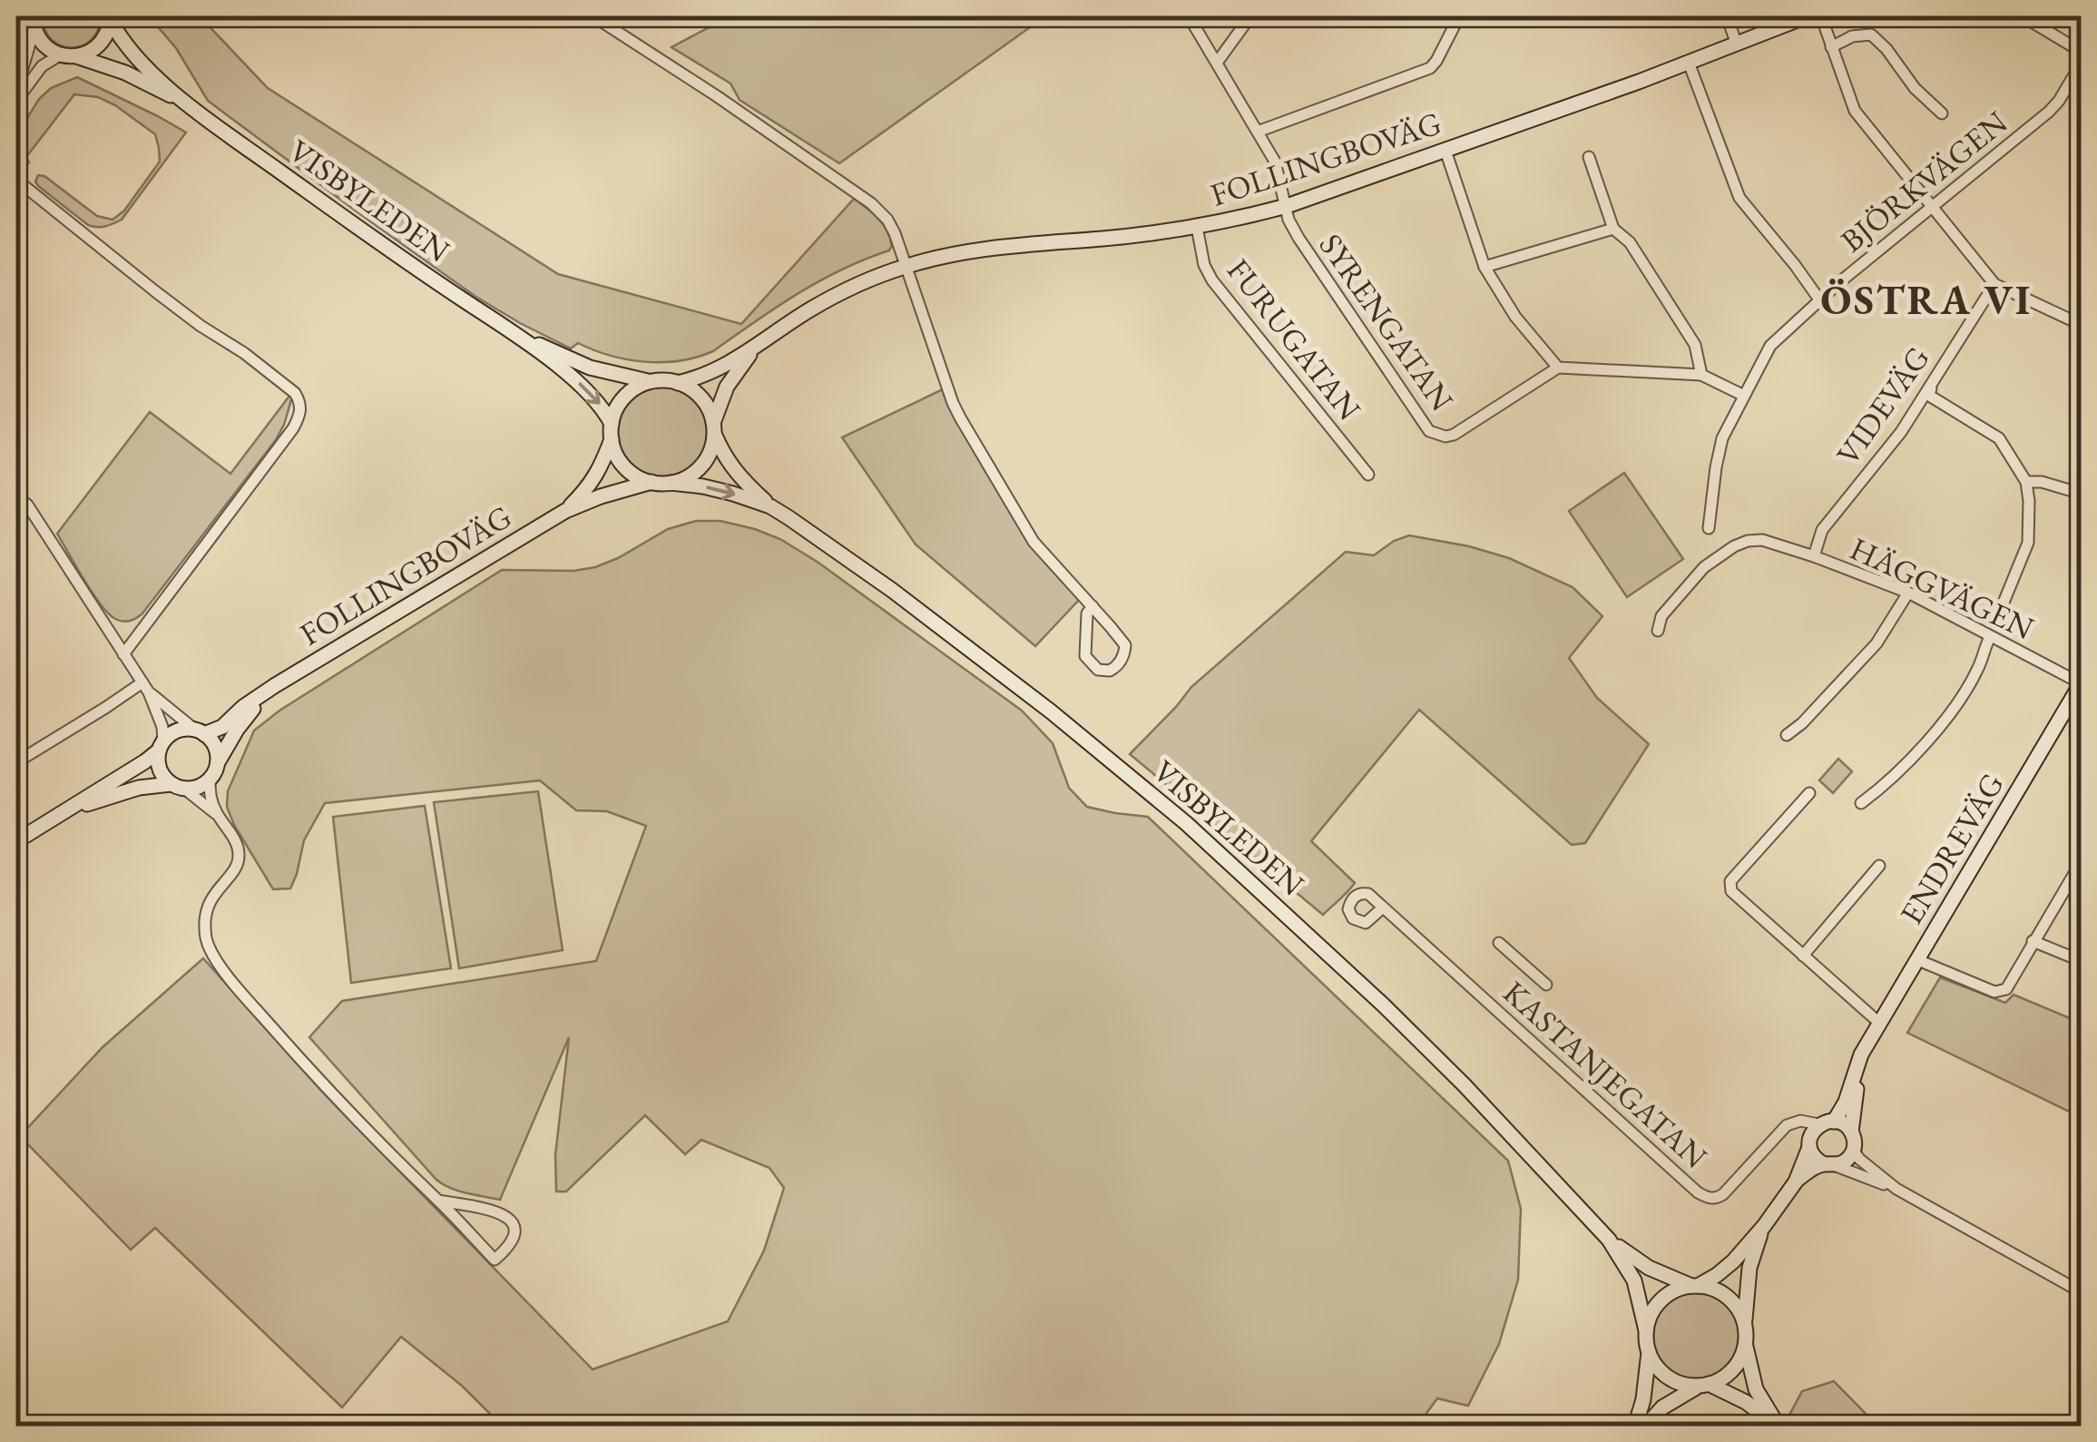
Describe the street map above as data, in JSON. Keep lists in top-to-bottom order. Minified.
{"streets":{"main road":["FOLLINGBOVÄG","VISBYLEDEN","ENDREVÄG"],"street":["BJÖRKVÄGEN","SYRENGATAN","FURUGATAN","VIDEVÄG","HÄGGVÄGEN","KASTANJEGATAN"]},"crossings":[["FOLLINGBOVÄG","VISBYLEDEN"],["FOLLINGBOVÄG","SYRENGATAN"],["FOLLINGBOVÄG","FURUGATAN"],["VIDEVÄG","HÄGGVÄGEN"],["HÄGGVÄGEN","ENDREVÄG"]],"districts":["ÖSTRA VI"]}
